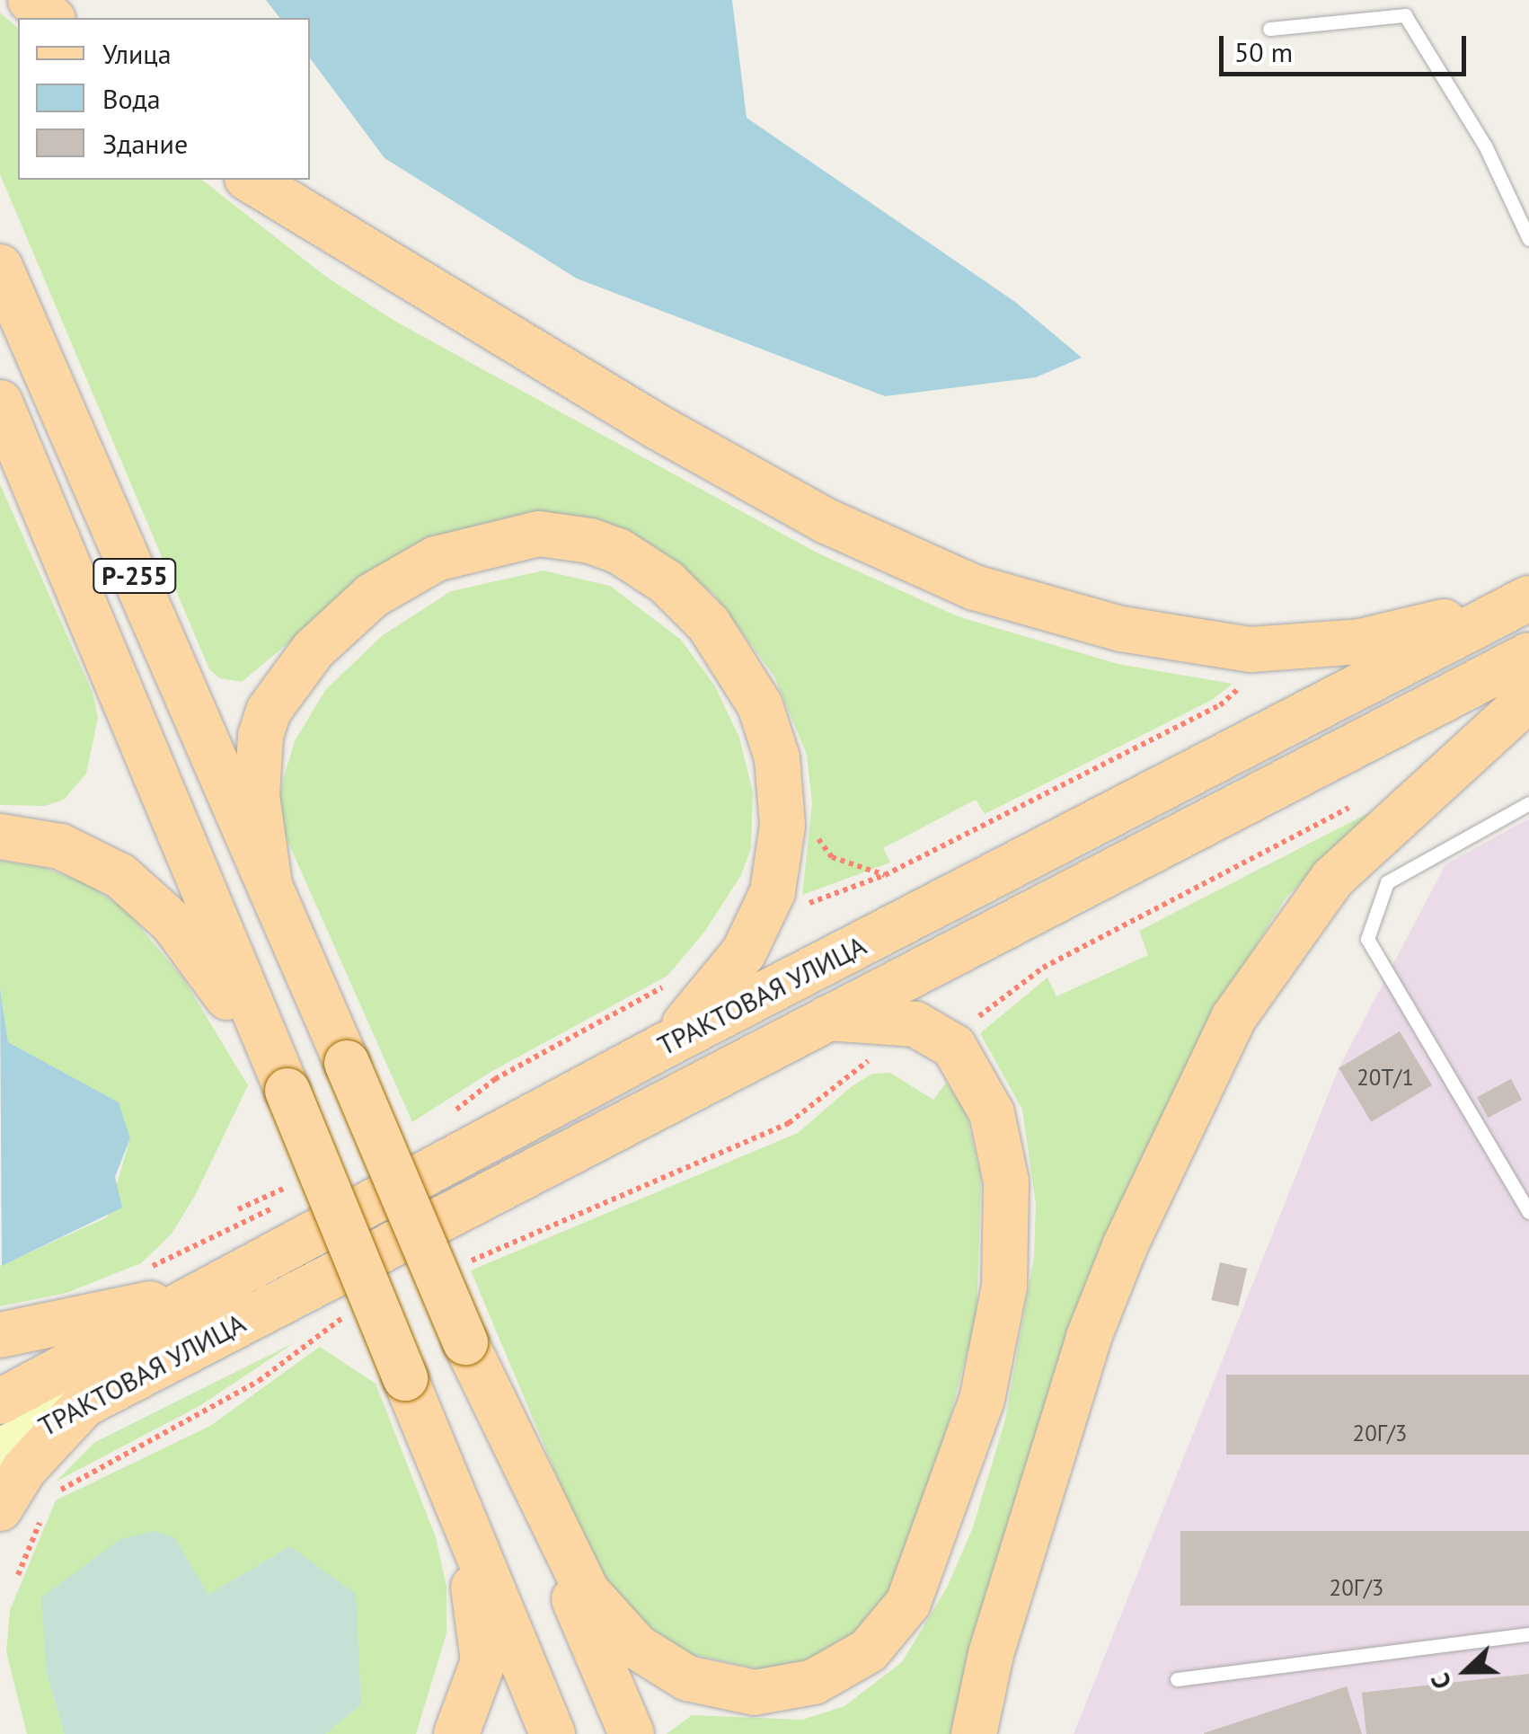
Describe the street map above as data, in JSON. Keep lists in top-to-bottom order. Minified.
{"streets":{"main road":["Р-255","ТРАКТОВАЯ УЛИЦА"]},"house_numbers":["20Т/1","20Г/3","20Г/3"],"legend":["Улица","Вода","Здание"],"scale_bar":"50 m","north":"left"}
